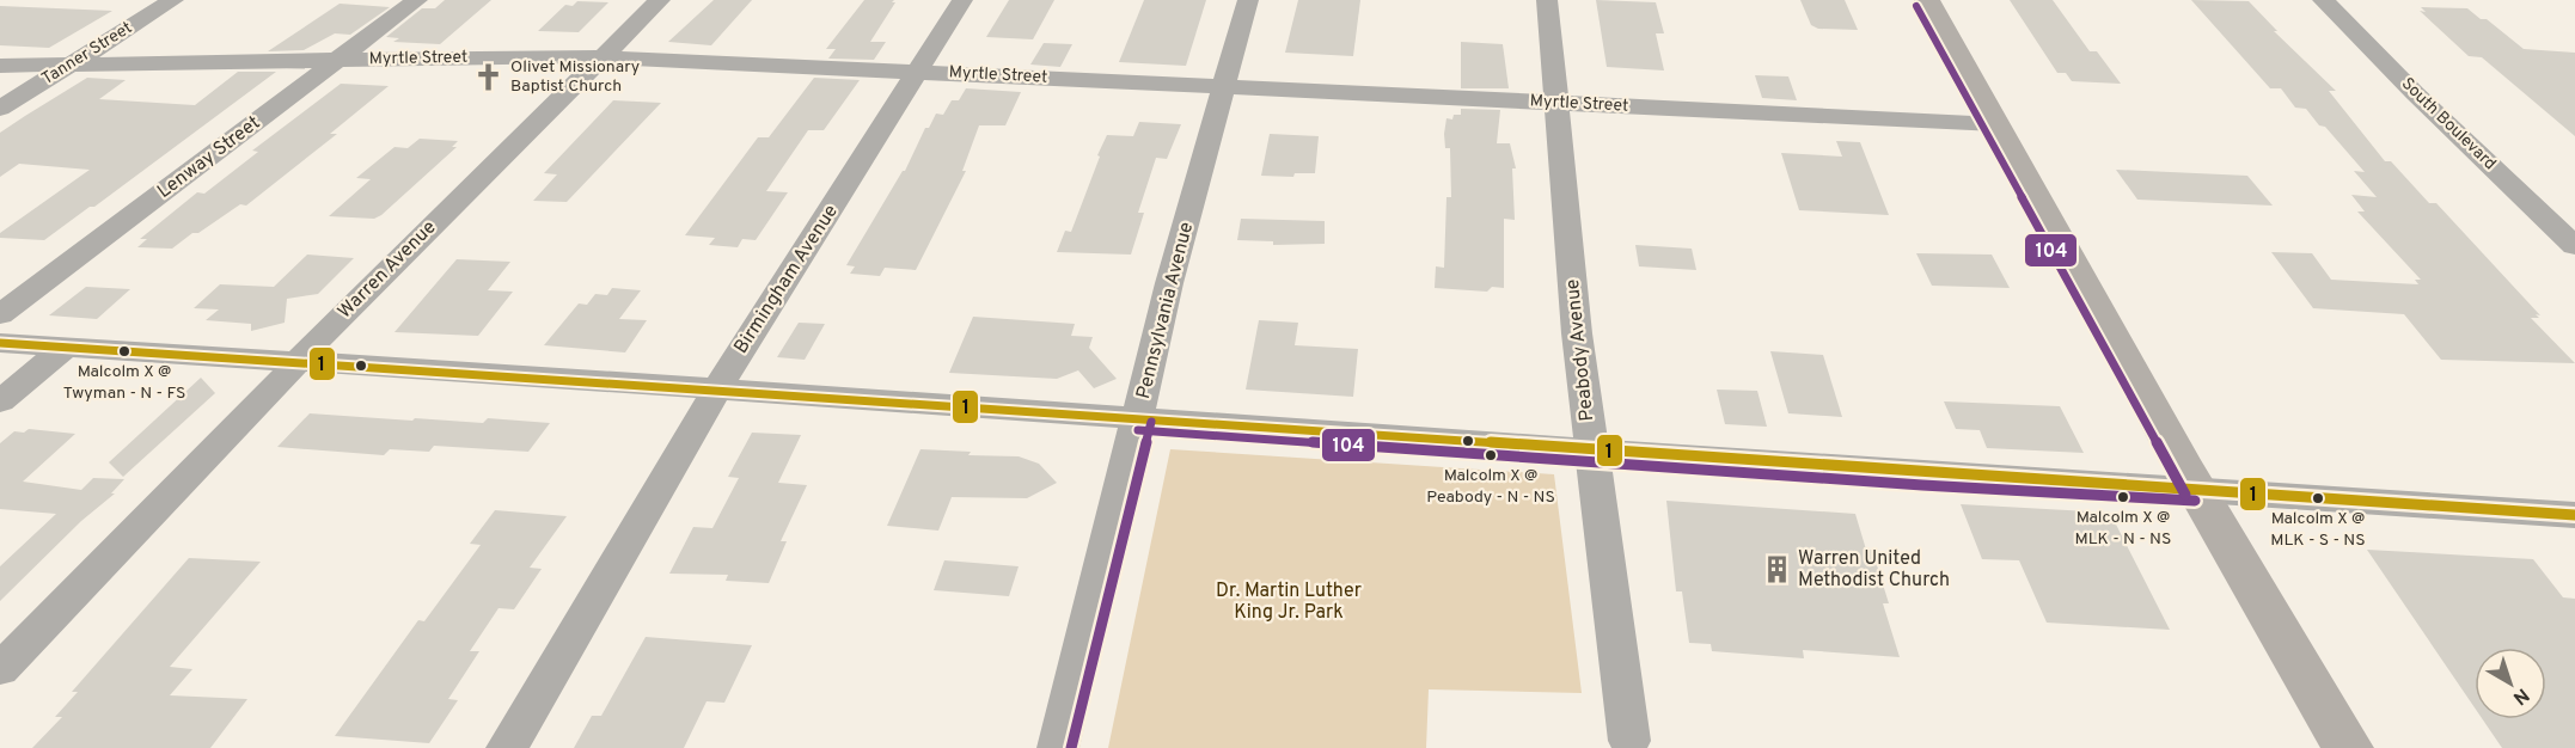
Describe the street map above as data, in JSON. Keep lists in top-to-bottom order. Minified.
{"streets":{"street":["Tanner Street","Myrtle Street","South Boulevard","Lenway Street","Warren Avenue","Birmingham Avenue","Pennsylvania Avenue","Peabody Avenue"]},"crossings":[["Tanner Street","Myrtle Street"],["Myrtle Street","Lenway Street"],["Myrtle Street","Warren Avenue"],["Myrtle Street","Birmingham Avenue"],["Myrtle Street","Pennsylvania Avenue"],["Myrtle Street","Peabody Avenue"]],"parks":["Dr. Martin Luther King Jr. Park"],"places":{"church":["Olivet Missionary Baptist Church"],"other":["Malcolm X @ Twyman - N - FS","Malcolm X @ Peabody - N - NS","Malcolm X @ MLK - N - NS","Malcolm X @ MLK - S - NS"],"building":["Warren United Methodist Church"]},"lines":["transit line 104","transit line 1"],"north":"bottom right"}
